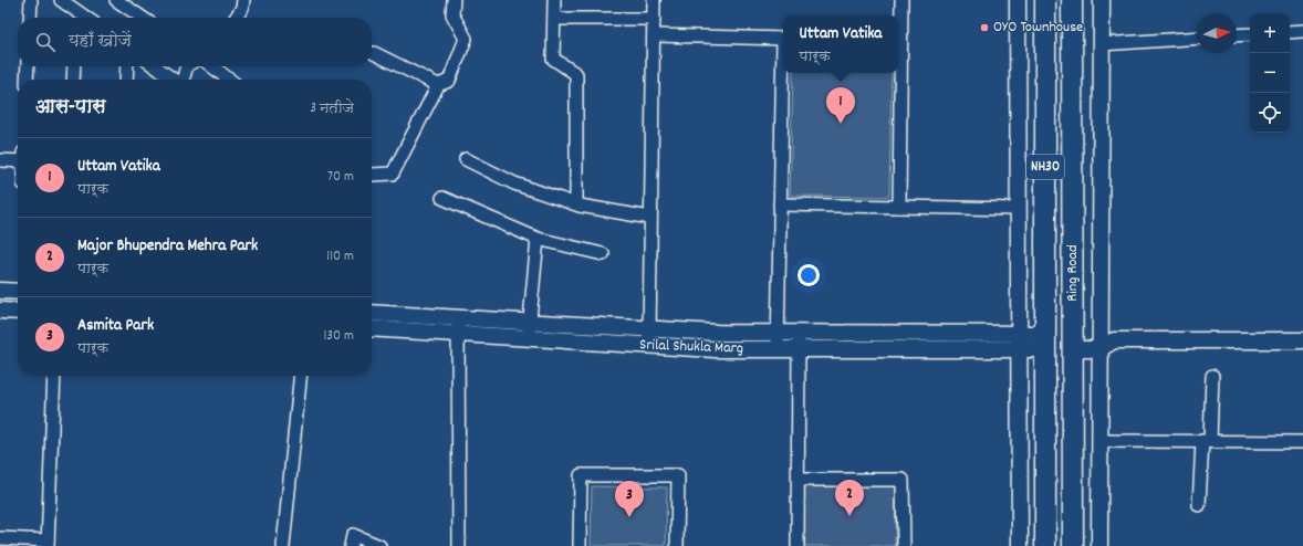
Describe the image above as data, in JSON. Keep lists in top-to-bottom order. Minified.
{"streets":{"highway":["NH30","Ring Road"],"street":["Srilal Shukla Marg"]},"crossings":[["Ring Road","Srilal Shukla Marg"]],"places":["OYO Townhouse"],"north":"right","page":{"map_buttons":["+","−"],"popup":["Uttam Vatika","पार्क"],"search":"यहाँ खोजें","heading":["आस-पास","3 नतीजे"],"pins":["1","2","3"],"list":[{"mark":"1","name":"Uttam Vatika","note":"पार्क","value":"70 m"},{"mark":"2","name":"Major Bhupendra Mehra Park","note":"पार्क","value":"110 m"},{"mark":"3","name":"Asmita Park","note":"पार्क","value":"130 m"}]}}
